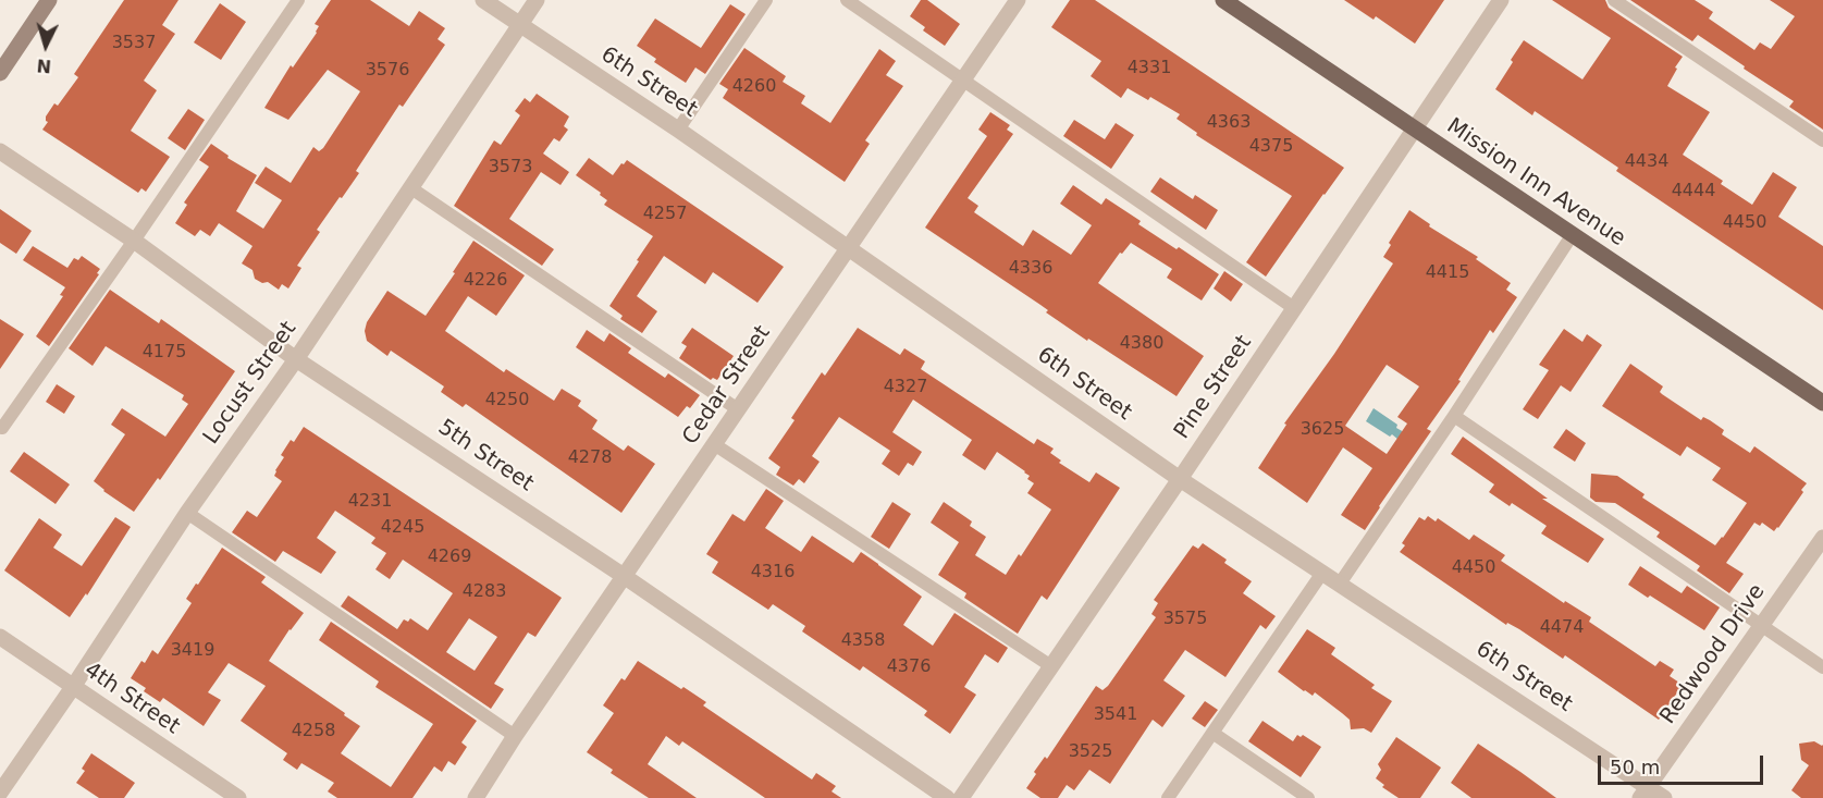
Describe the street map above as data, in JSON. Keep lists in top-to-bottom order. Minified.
{"streets":{"main road":["Mission Inn Avenue"],"street":["6th Street","Locust Street","Cedar Street","Pine Street","5th Street","Redwood Drive","4th Street"]},"crossings":[["6th Street","Locust Street"],["6th Street","Cedar Street"],["6th Street","Pine Street"],["6th Street","Redwood Drive"],["Mission Inn Avenue","Pine Street"],["Locust Street","5th Street"],["Locust Street","4th Street"],["Cedar Street","5th Street"]],"house_numbers":["3537","4331","3576","4260","4363","4375","4434","3573","4444","4257","4450","4336","4415","4226","4380","4175","4327","4250","3625","4278","4231","4245","4269","4450","4316","4283","3575","4474","4358","3419","4376","3541","4258","3525"],"scale_bar":"50 m","north":"bottom"}
